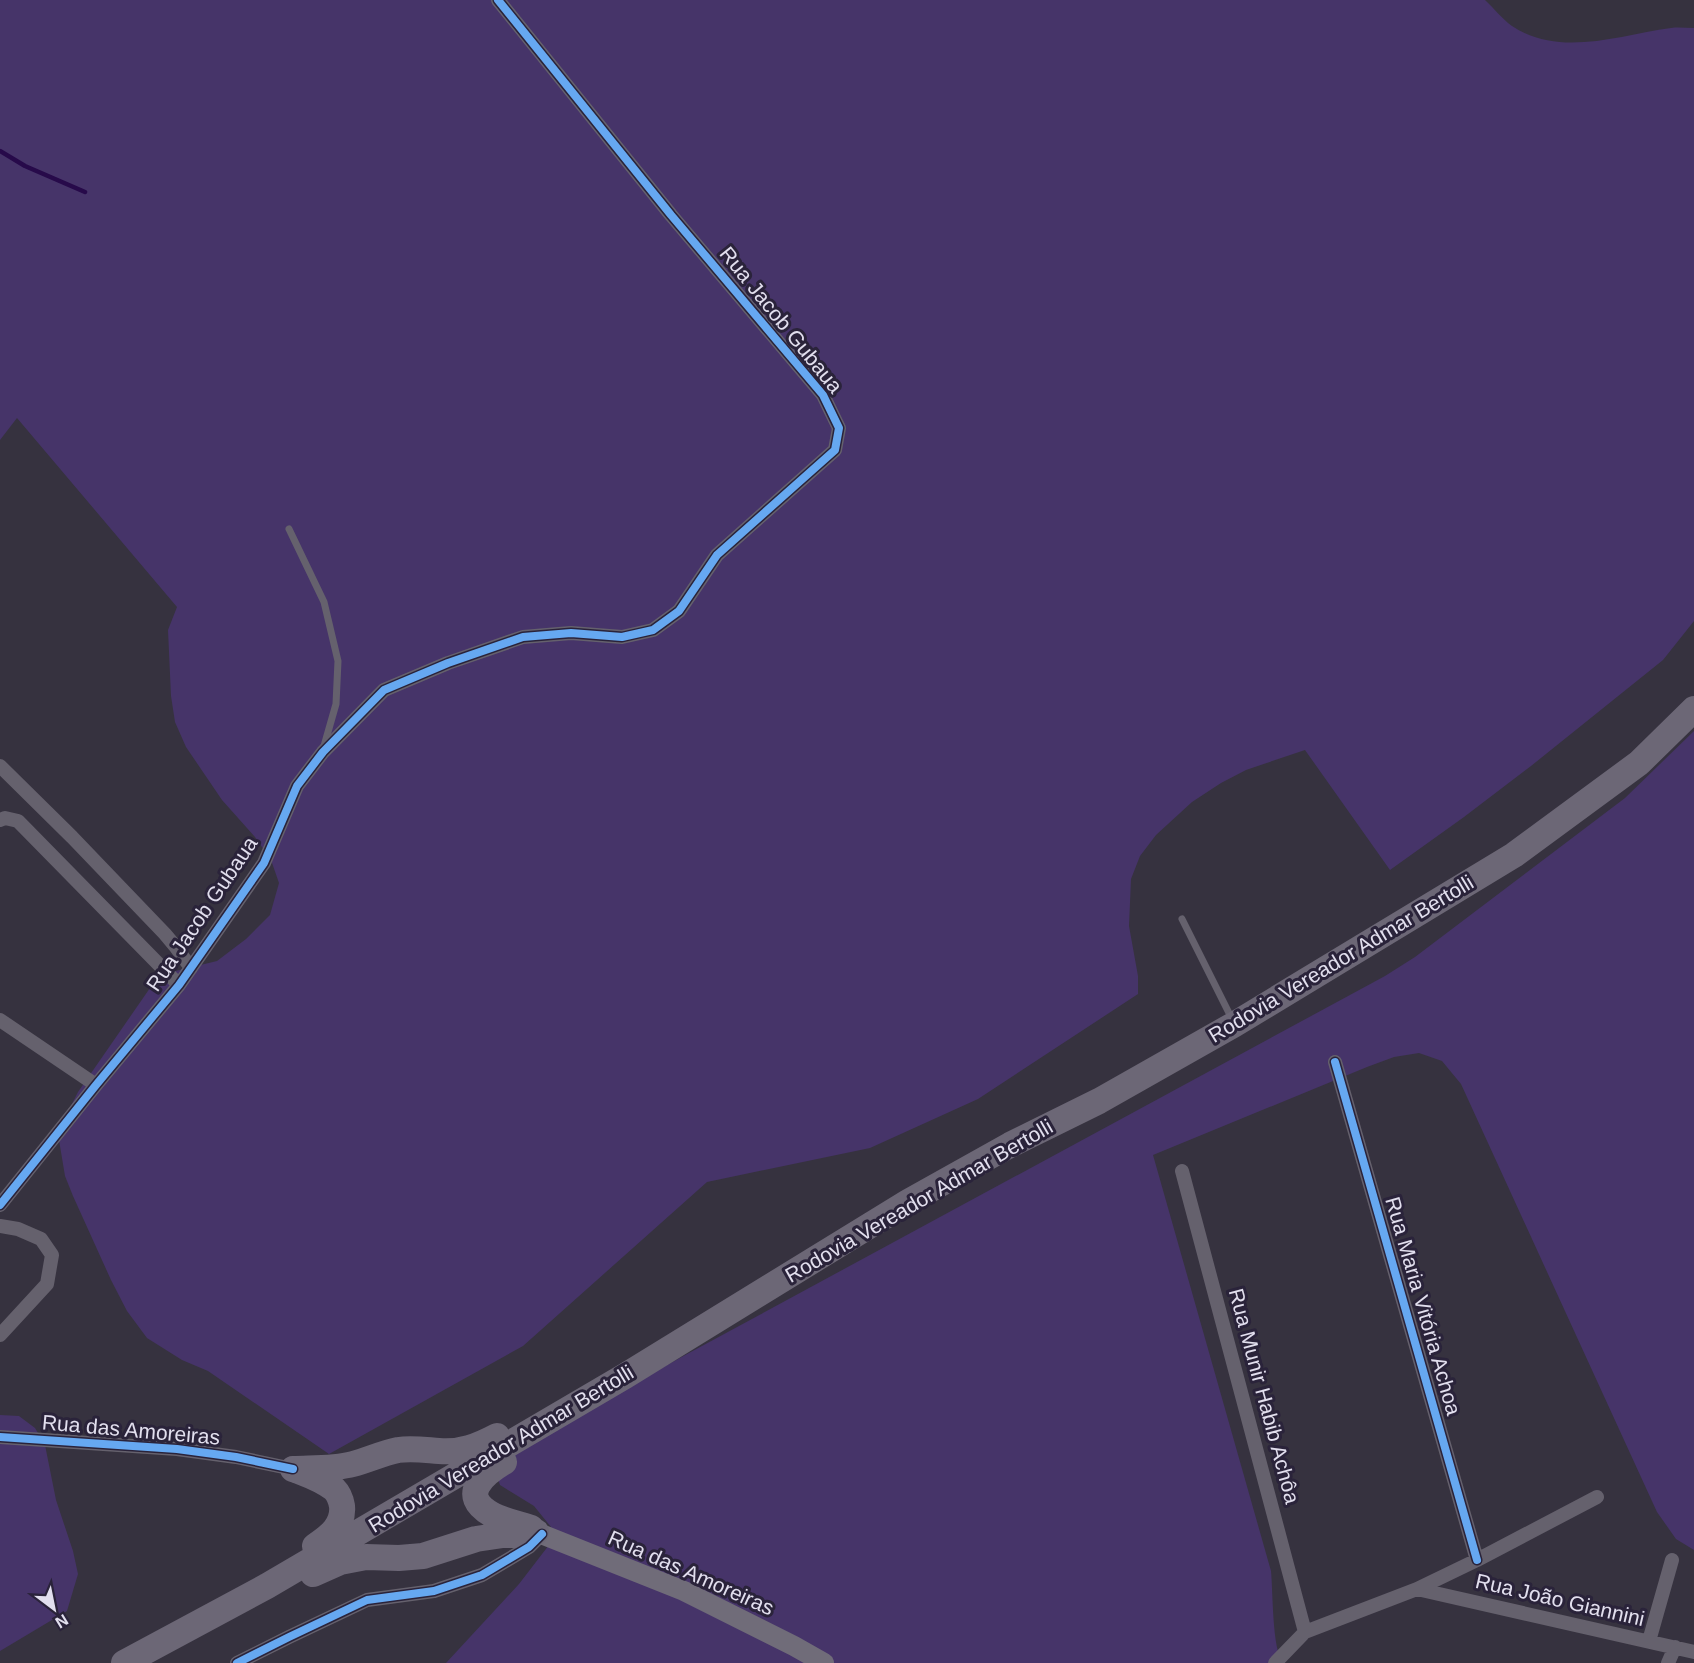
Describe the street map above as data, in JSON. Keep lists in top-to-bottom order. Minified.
{"streets":{"highway":["Rodovia Vereador Admar Bertolli"],"street":["Rua Jacob Gubaua","Rua Maria Vitória Achoa","Rua Munir Habib Achôa","Rua das Amoreiras","Rua João Giannini"]},"north":"bottom right"}
